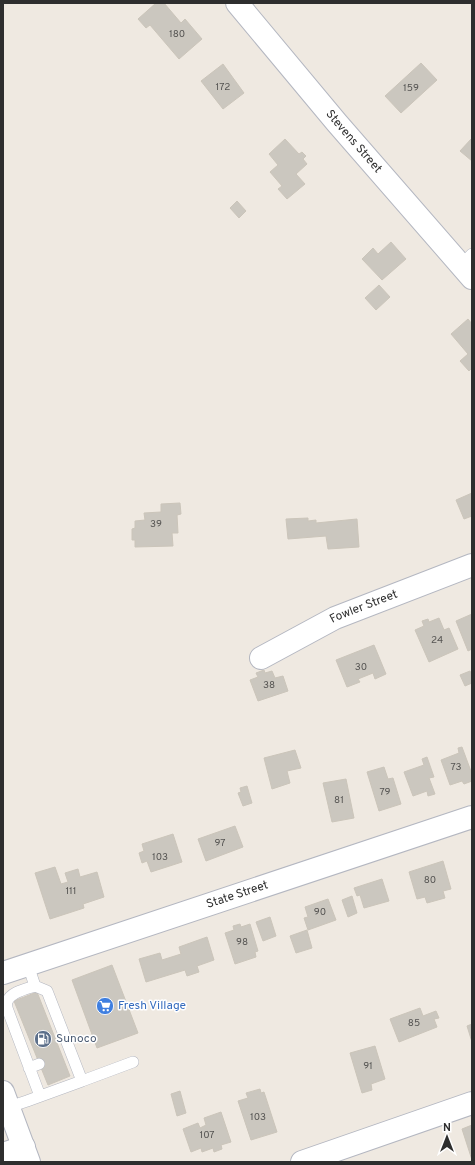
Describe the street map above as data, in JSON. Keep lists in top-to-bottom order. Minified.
{"streets":{"street":["Stevens Street","Fowler Street","State Street"]},"places":{"supermarket":["Fresh Village"],"fuel station":["Sunoco"]},"house_numbers":["180","172","159","39","24","30","38","73","79","81","97","103","80","111","90","98","85","91","103","107"],"north":"top"}
